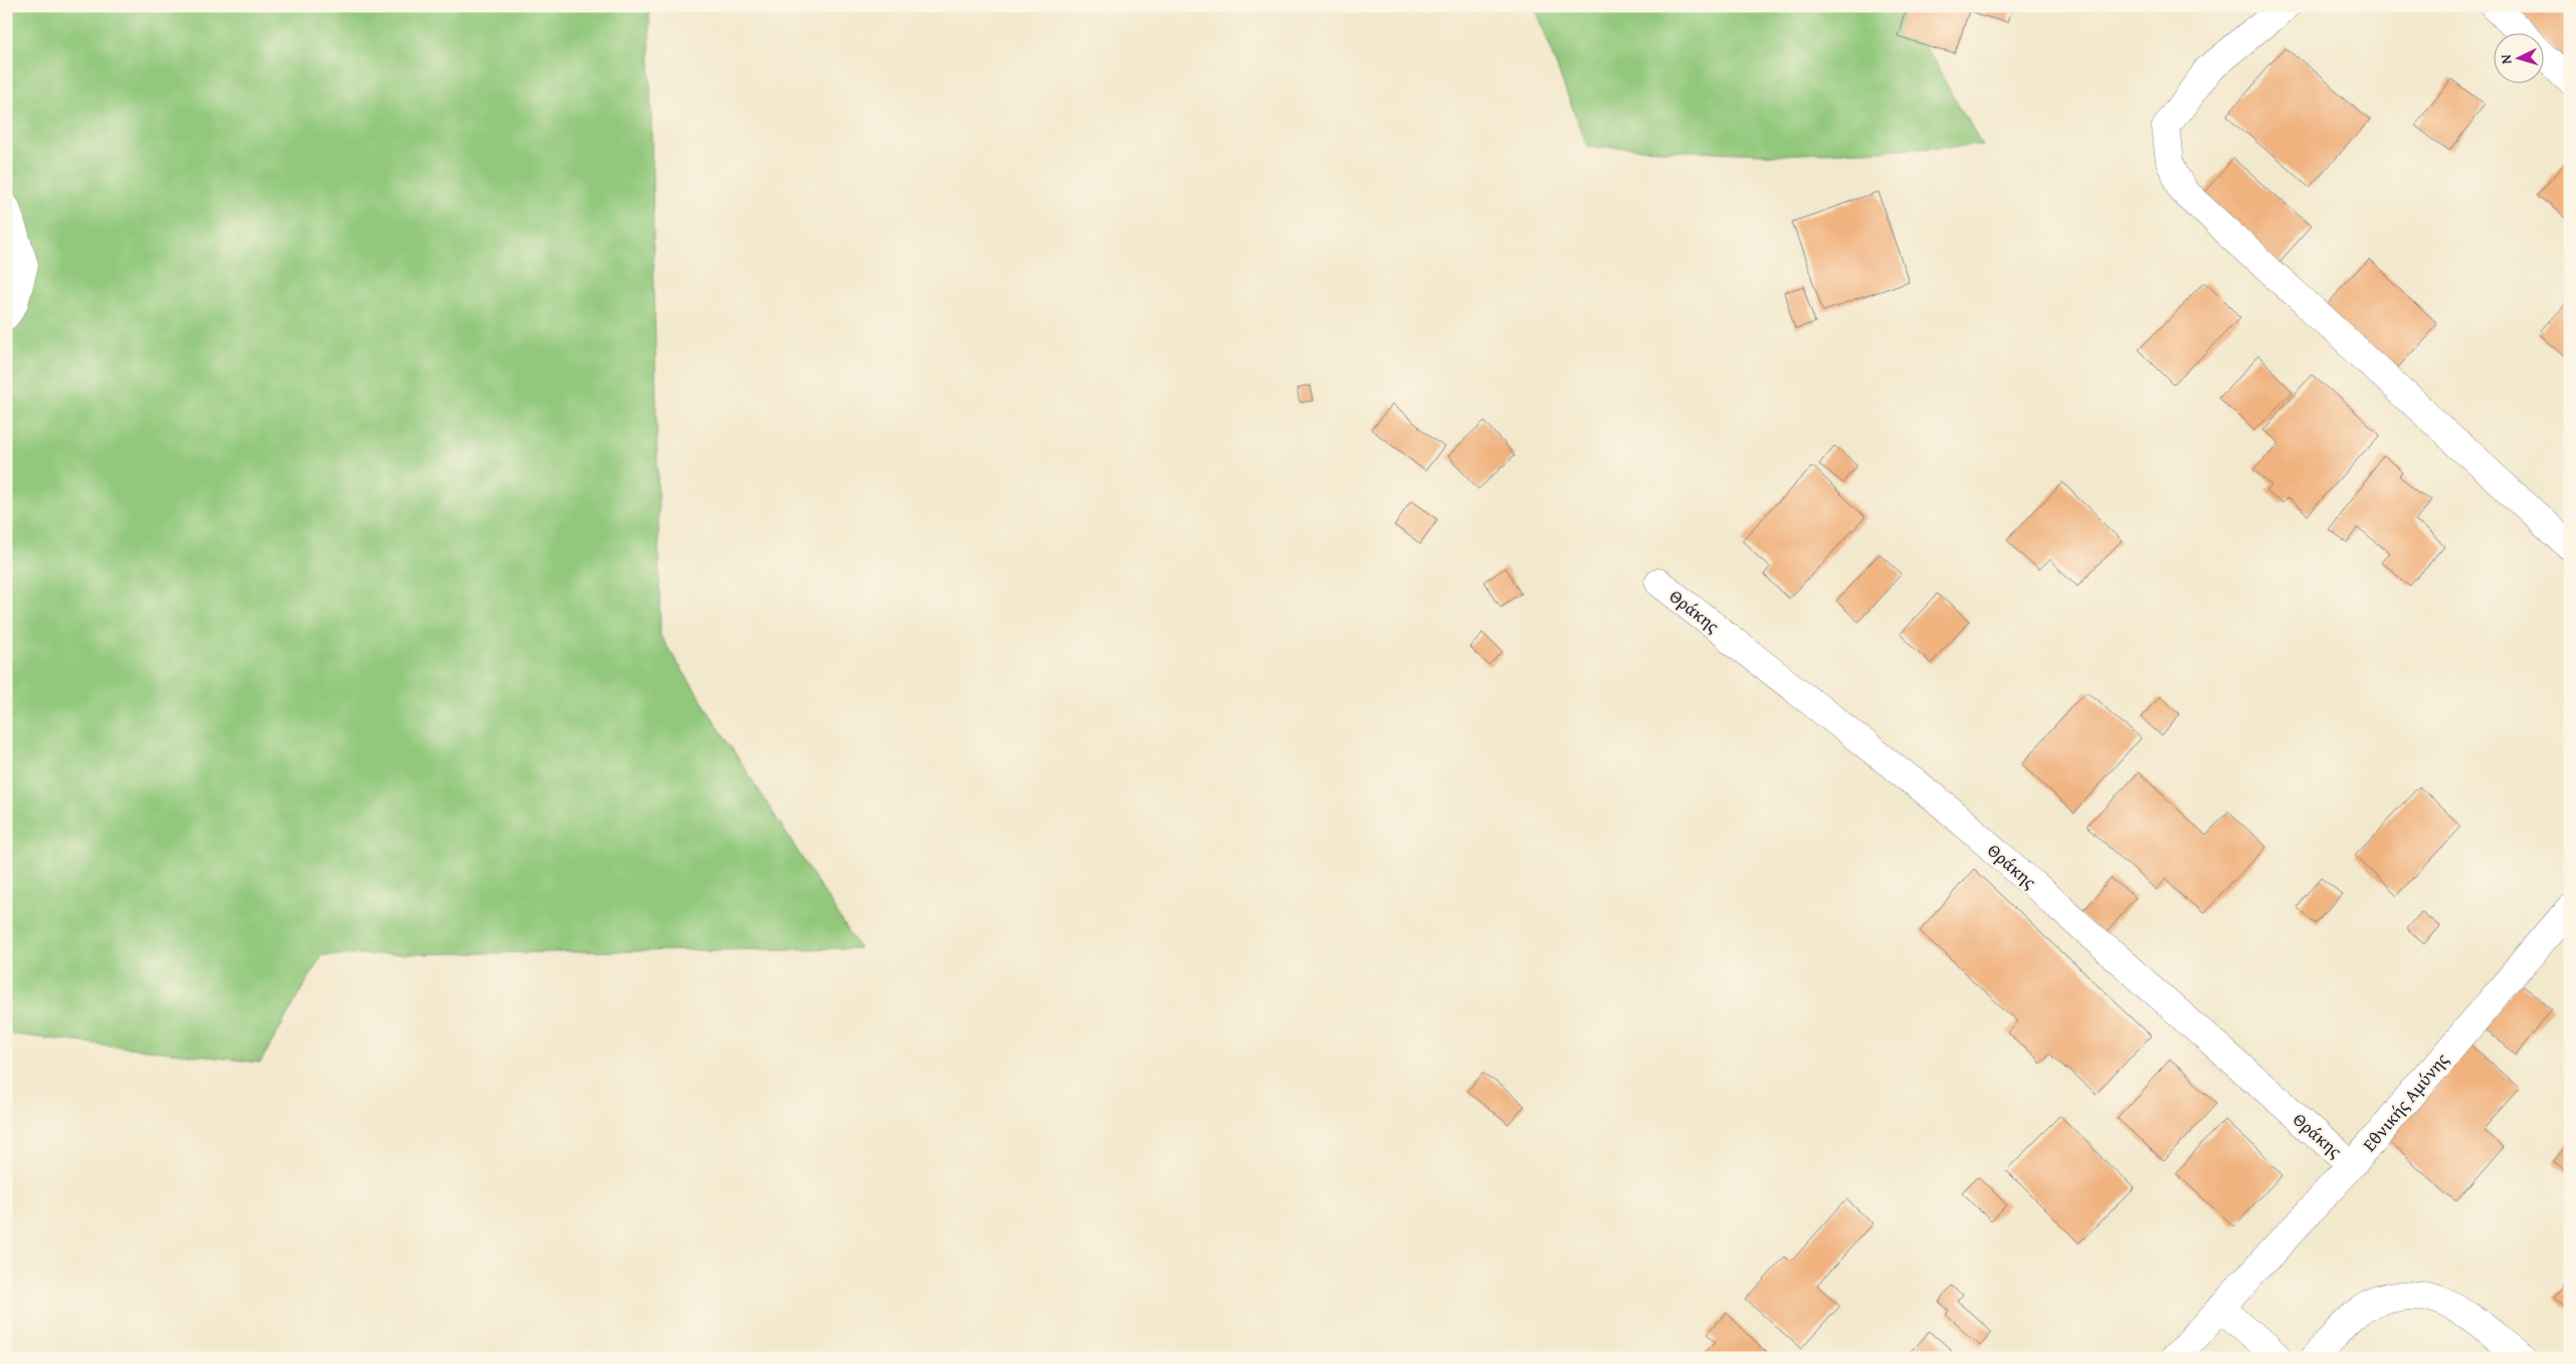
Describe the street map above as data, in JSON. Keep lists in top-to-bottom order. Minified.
{"streets":{"street":["Θράκης","Εθνικής Αμύνης"]},"crossings":[["Θράκης","Εθνικής Αμύνης"]],"north":"left"}
